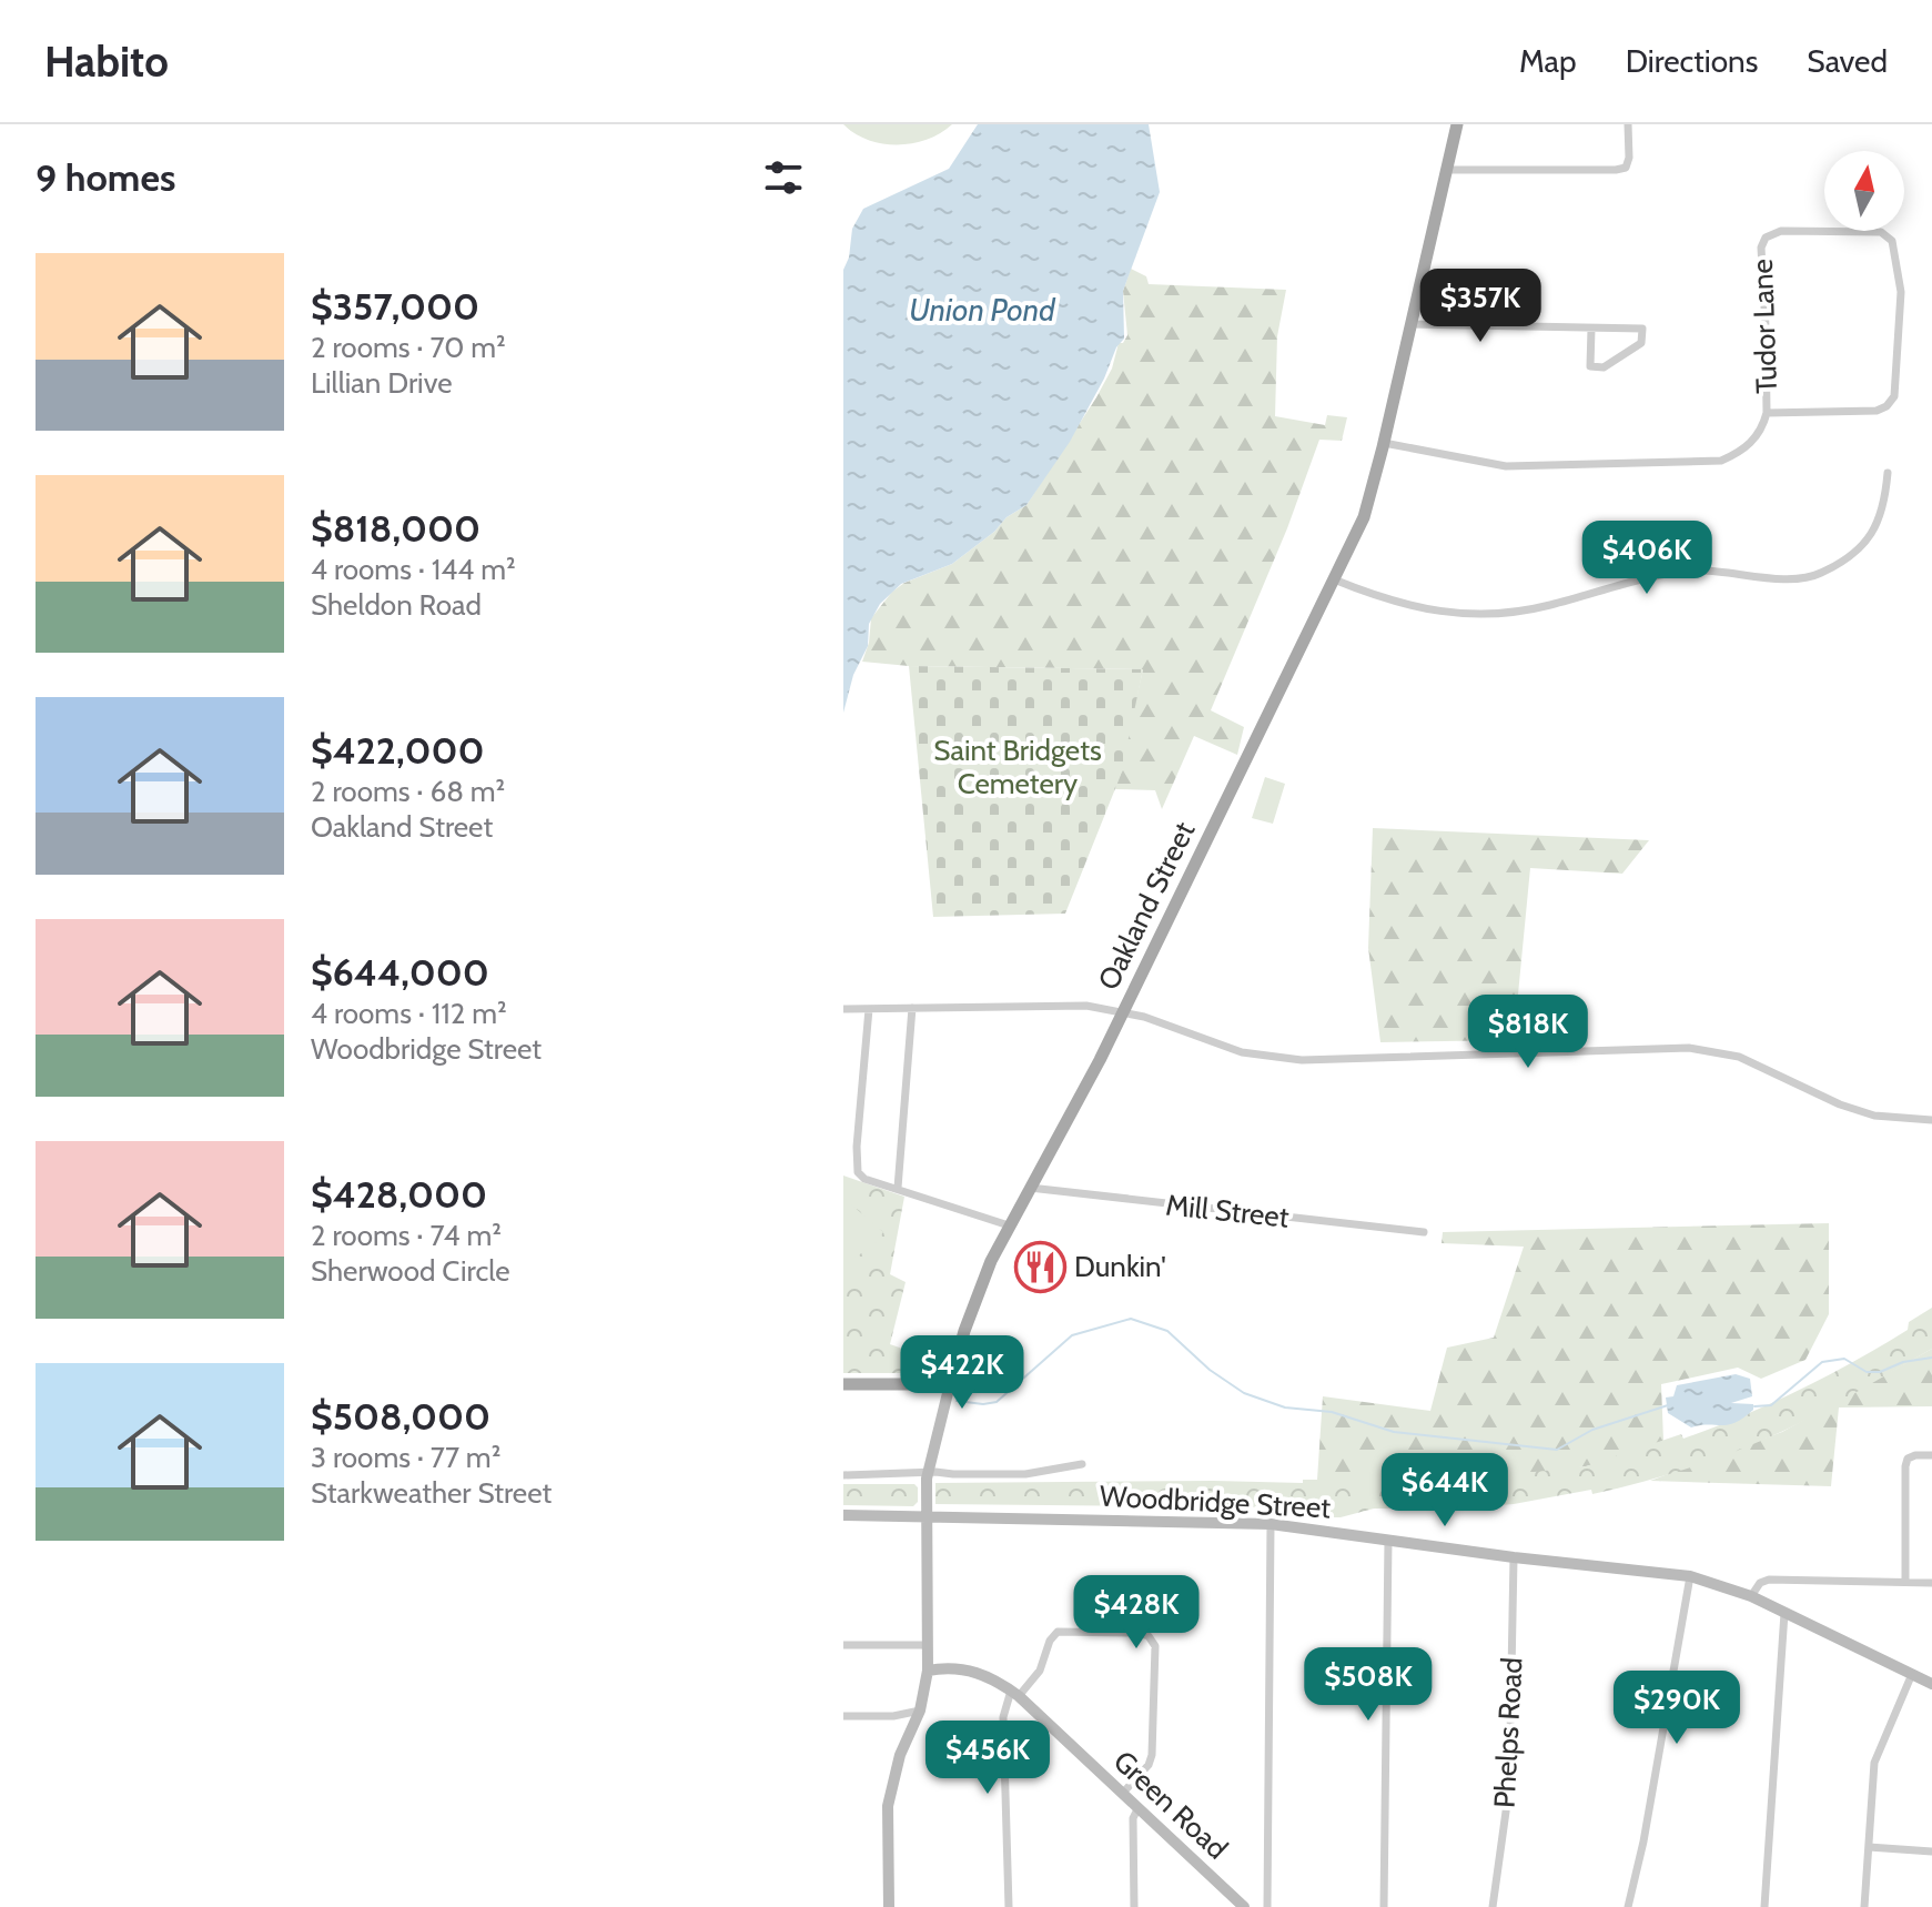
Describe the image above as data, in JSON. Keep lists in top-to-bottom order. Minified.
{"streets":{"main road":["Oakland Street","Woodbridge Street","Green Road"],"street":["Tudor Lane","Mill Street","Phelps Road"]},"crossings":[["Tudor Lane","Oakland Street"],["Oakland Street","Mill Street"],["Oakland Street","Woodbridge Street"],["Oakland Street","Green Road"],["Woodbridge Street","Phelps Road"]],"water":["Union Pond"],"parks":["Saint Bridgets Cemetery"],"places":{"restaurant":["Dunkin'"]},"north":"top","page":{"header":"Habito","nav":["Map","Directions","Saved"],"heading":"9 homes","list":[{"name":"$357,000","note":"2 rooms · 70 m² · Lillian Drive"},{"name":"$818,000","note":"4 rooms · 144 m² · Sheldon Road"},{"name":"$422,000","note":"2 rooms · 68 m² · Oakland Street"},{"name":"$644,000","note":"4 rooms · 112 m² · Woodbridge Street"},{"name":"$428,000","note":"2 rooms · 74 m² · Sherwood Circle"},{"name":"$508,000","note":"3 rooms · 77 m² · Starkweather Street"}],"price":["$357K","$406K","$818K","$422K","$644K","$428K","$508K","$290K","$456K"]}}
